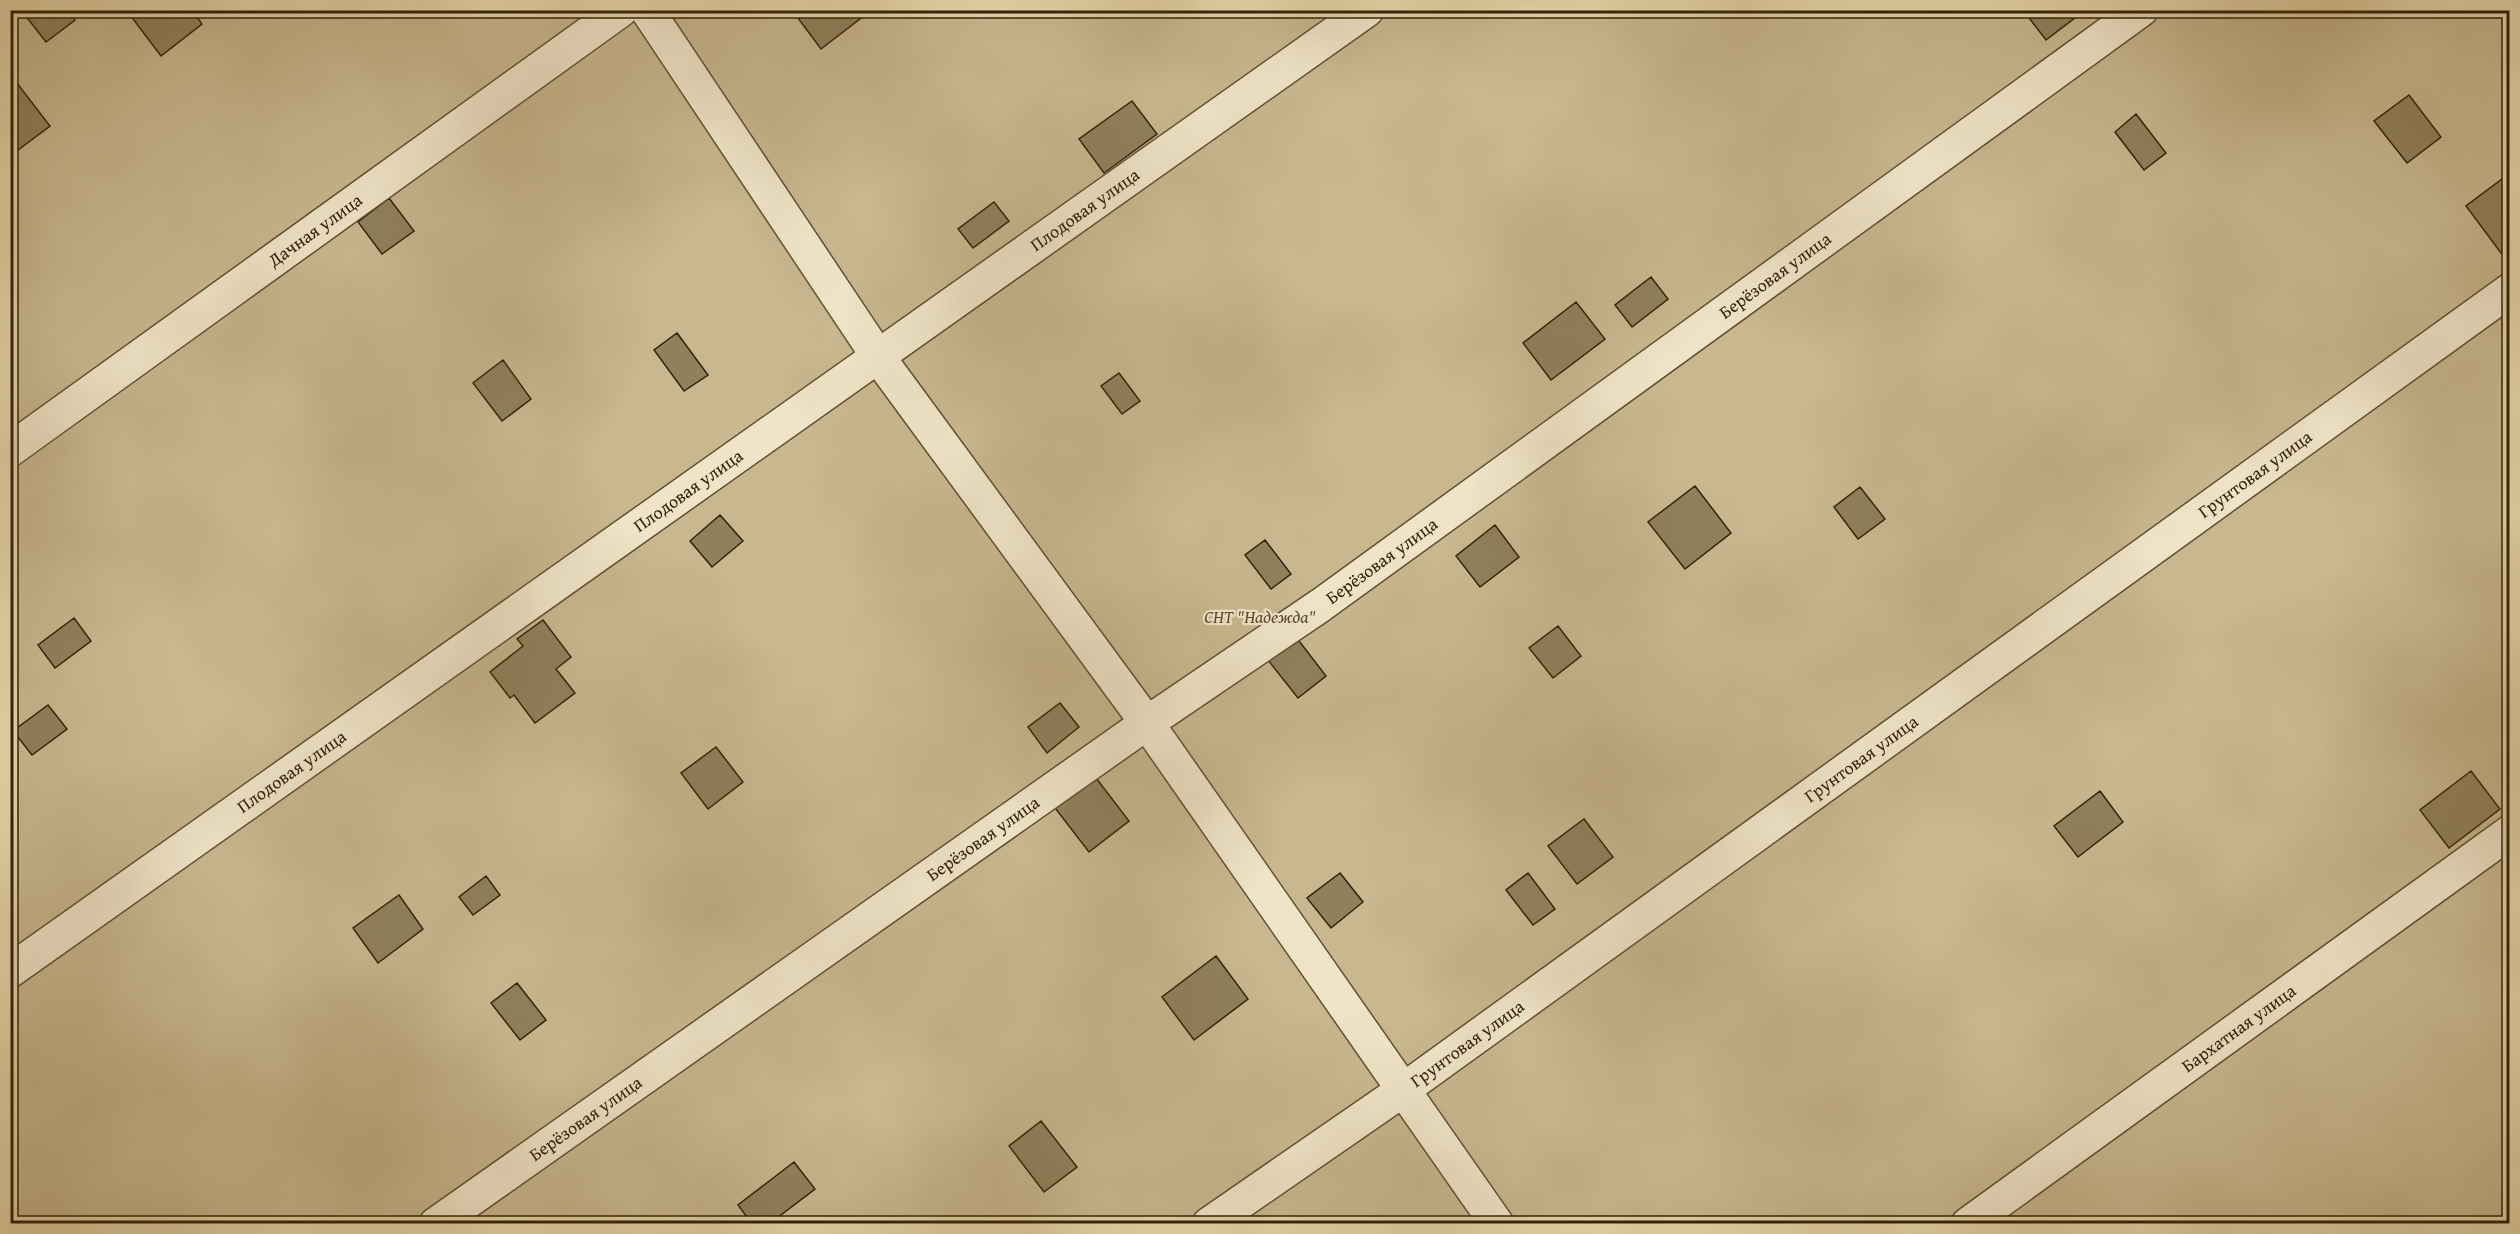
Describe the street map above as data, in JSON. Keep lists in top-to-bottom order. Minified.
{"streets":{"street":["Плодовая улица","Дачная улица","Берёзовая улица","Грунтовая улица","Бархатная улица"]},"parks":["СНТ \"Надежда\""]}
